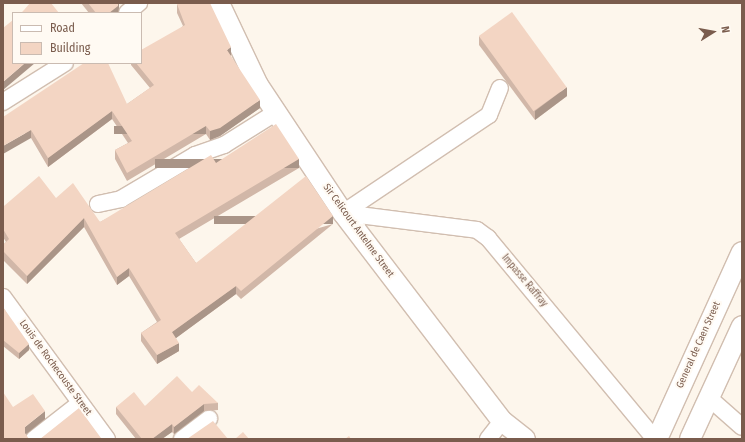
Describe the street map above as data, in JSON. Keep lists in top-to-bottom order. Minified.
{"streets":{"street":["Sir Celicourt Antelme Street","Impasse Raffray","General de Caen Street","Louis de Rochecouste Street"]},"crossings":[["Sir Celicourt Antelme Street","Impasse Raffray"],["Impasse Raffray","General de Caen Street"]],"legend":["Road","Building"],"north":"right"}
